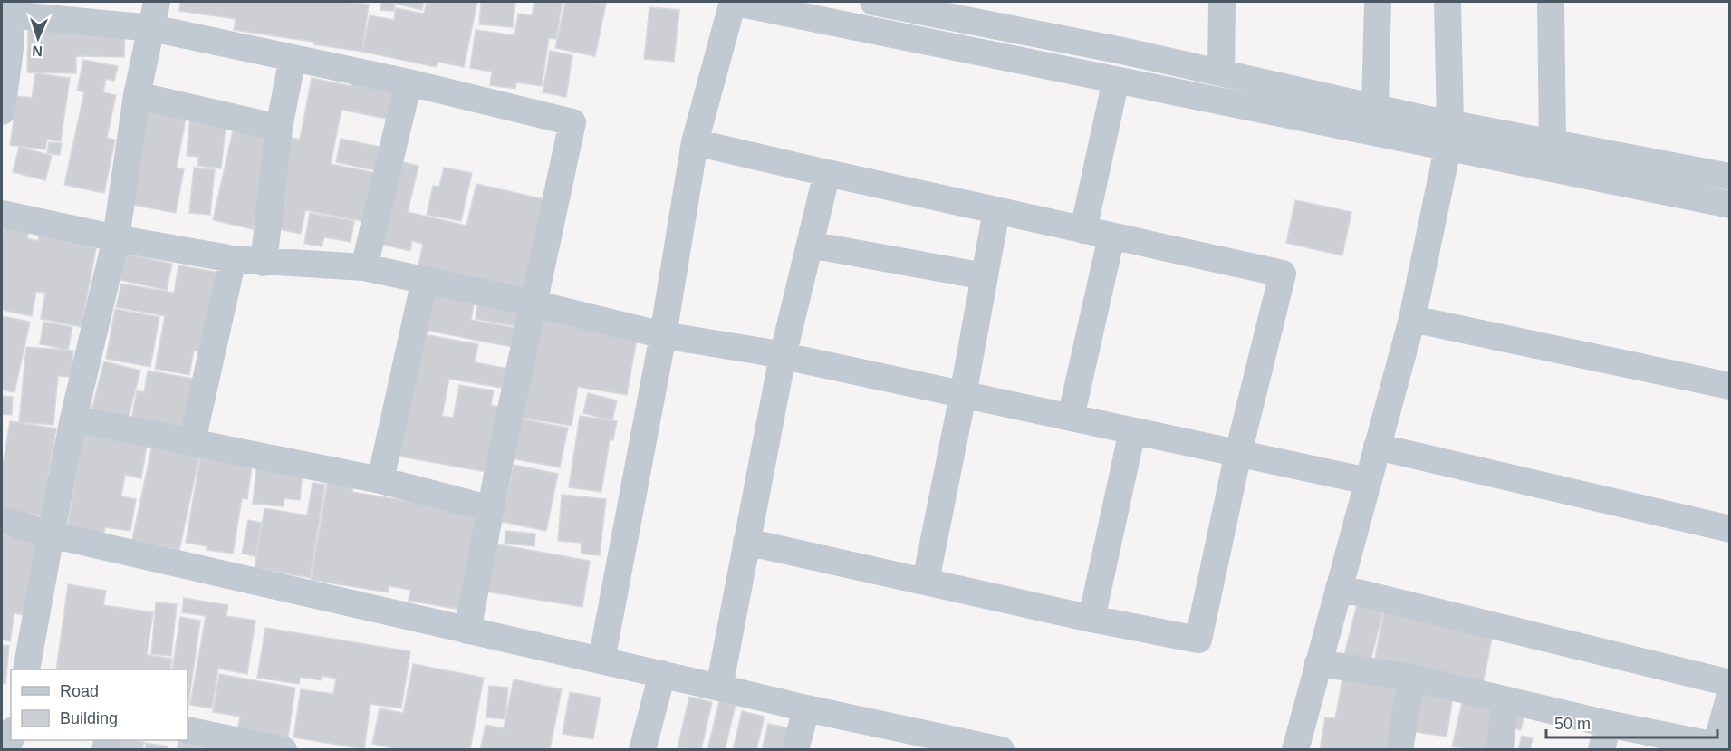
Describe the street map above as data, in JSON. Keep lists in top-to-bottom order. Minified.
{"legend":["Road","Building"],"scale_bar":"50 m","north":"bottom"}
